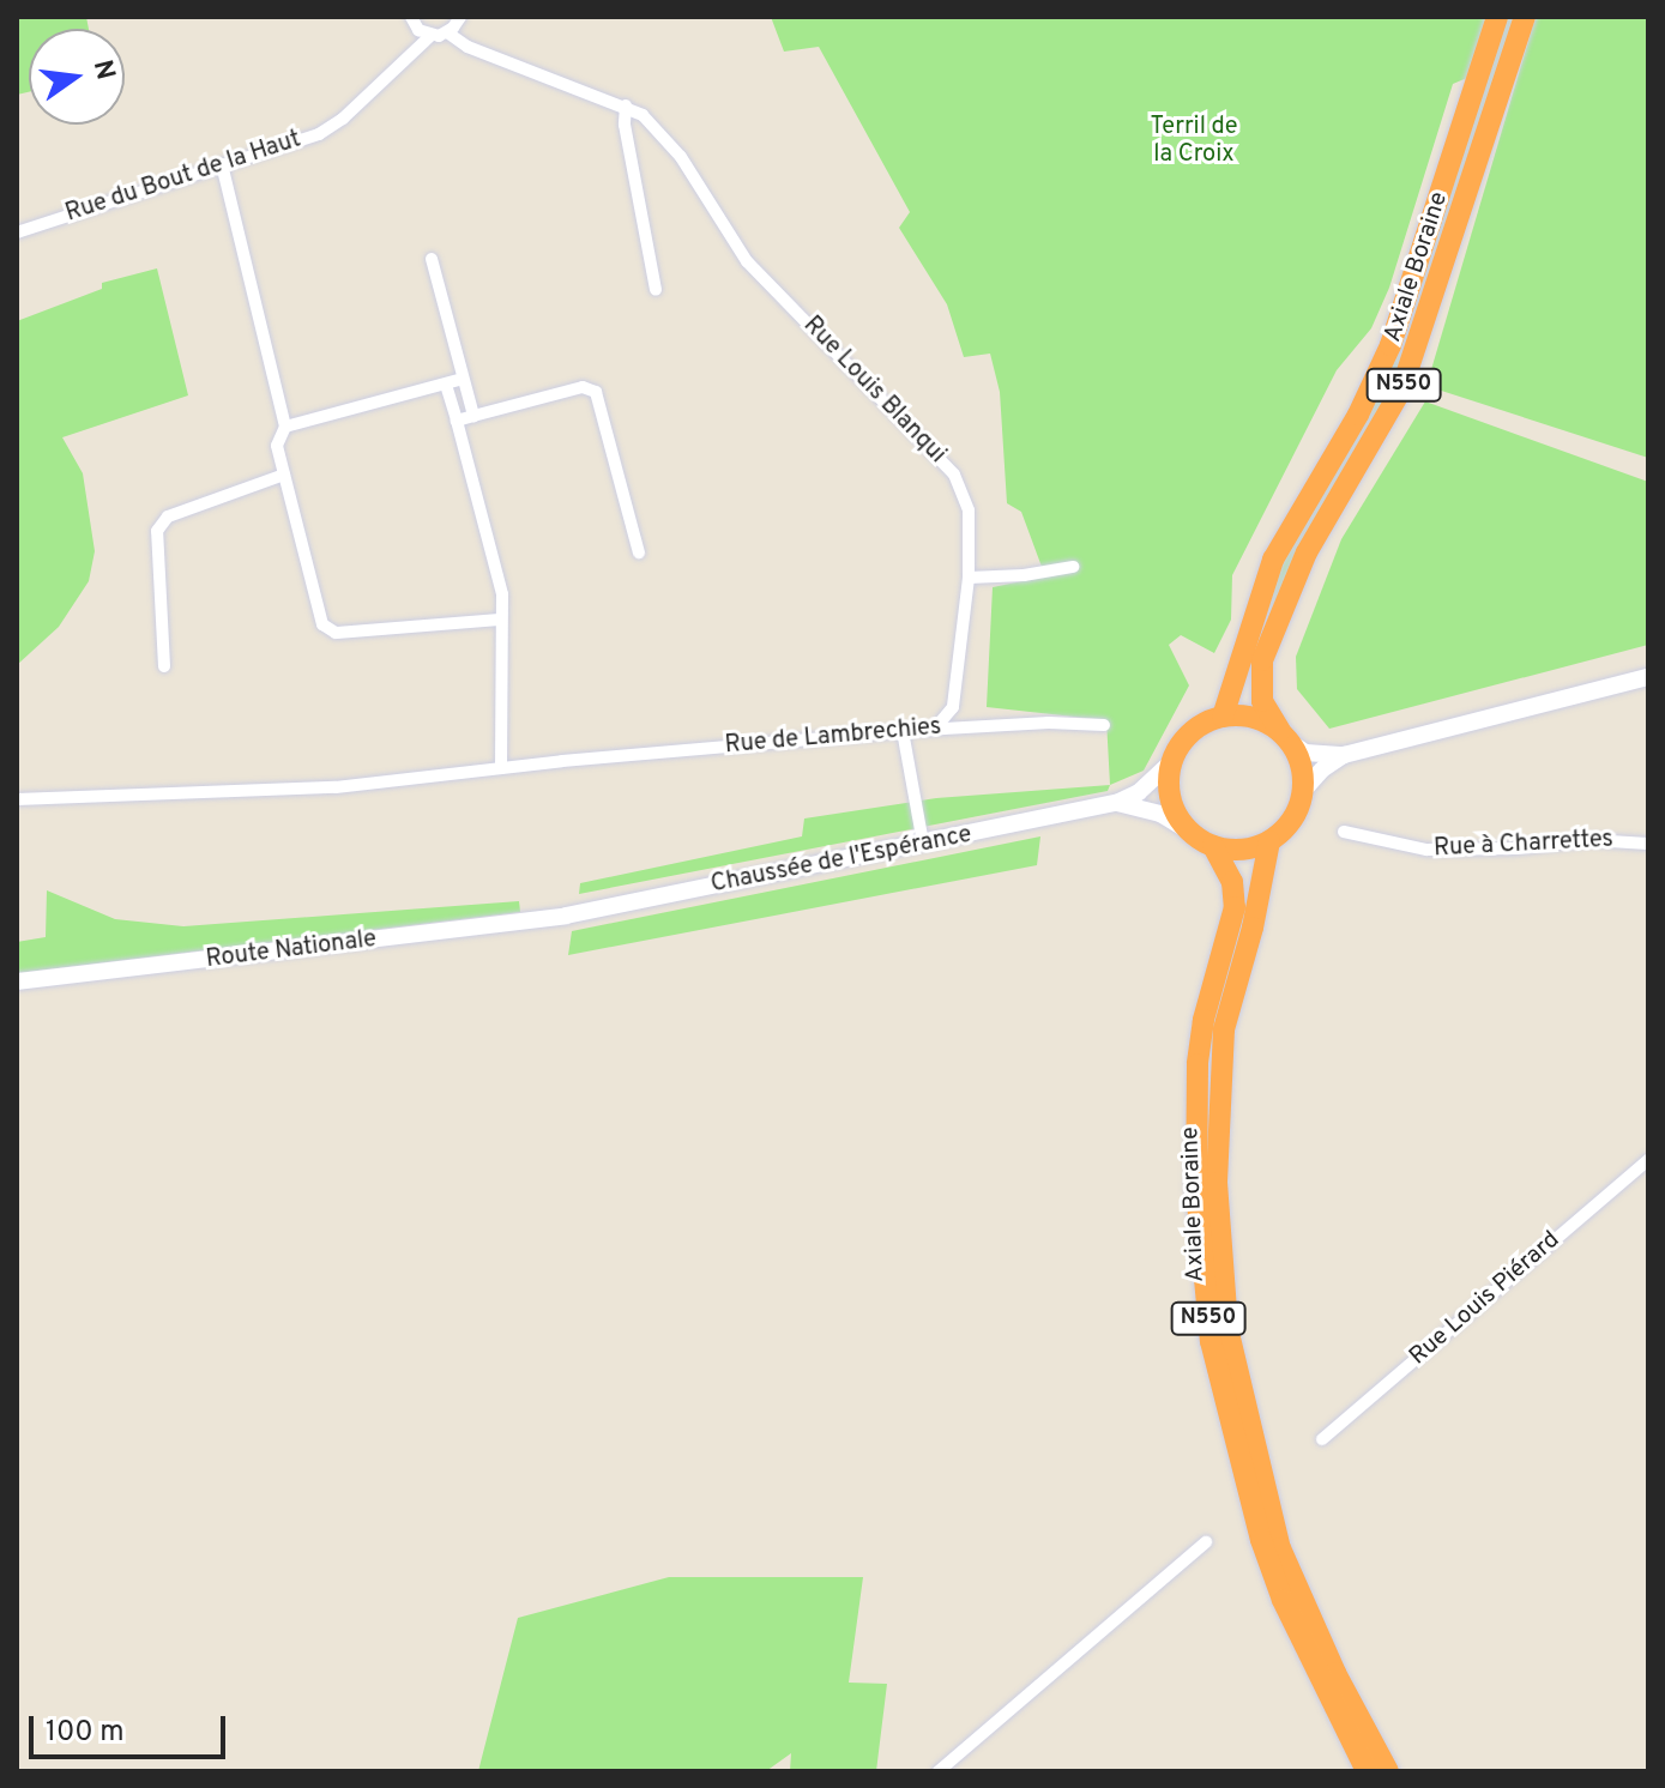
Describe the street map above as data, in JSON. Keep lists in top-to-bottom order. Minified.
{"streets":{"highway":["Axiale Boraine","N550"],"main road":["Chaussée de l'Espérance","Route Nationale"],"street":["Rue du Bout de la Haut","Rue Louis Blanqui","Rue de Lambrechies","Rue à Charrettes","Rue Louis Piérard"]},"crossings":[["Axiale Boraine","N550"],["Rue Louis Blanqui","Rue de Lambrechies"],["Chaussée de l'Espérance","Route Nationale"]],"parks":["Terril de la Croix"],"scale_bar":"100 m","north":"right"}
